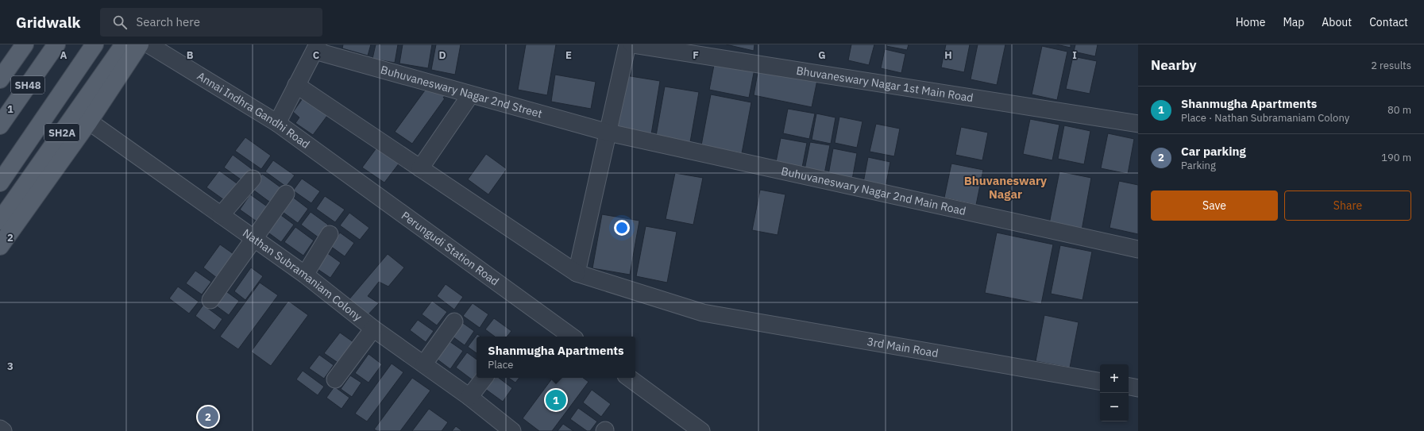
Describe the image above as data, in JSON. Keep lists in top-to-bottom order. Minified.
{"streets":{"main road":["SH48","SH2A"],"street":["Bhuvaneswary Nagar 1st Main Road","Buhuvaneswary Nagar 2nd Street","Annai Indhra Gandhi Road","Buhuvaneswary Nagar 2nd Main Road","Perungudi Station Road","Nathan Subramaniam Colony","3rd Main Road"]},"crossings":[["Buhuvaneswary Nagar 2nd Street","Buhuvaneswary Nagar 2nd Main Road"],["Annai Indhra Gandhi Road","Perungudi Station Road"]],"districts":["Bhuvaneswary Nagar"],"page":{"header":"Gridwalk","search":"Search here","nav":["Home","Map","About","Contact"],"heading":["Nearby","2 results"],"list":[{"mark":"1","name":"Shanmugha Apartments","note":"Place · Nathan Subramaniam Colony","value":"80 m"},{"mark":"2","name":"Car parking","note":"Parking","value":"190 m"}],"buttons":["Save","Share"],"popup":["Shanmugha Apartments","Place"],"map_buttons":["+","−"],"pins":["1","2"]},"grid":{"columns":["A","B","C","D","E","F","G","H","I"],"rows":["1","2","3"]}}
